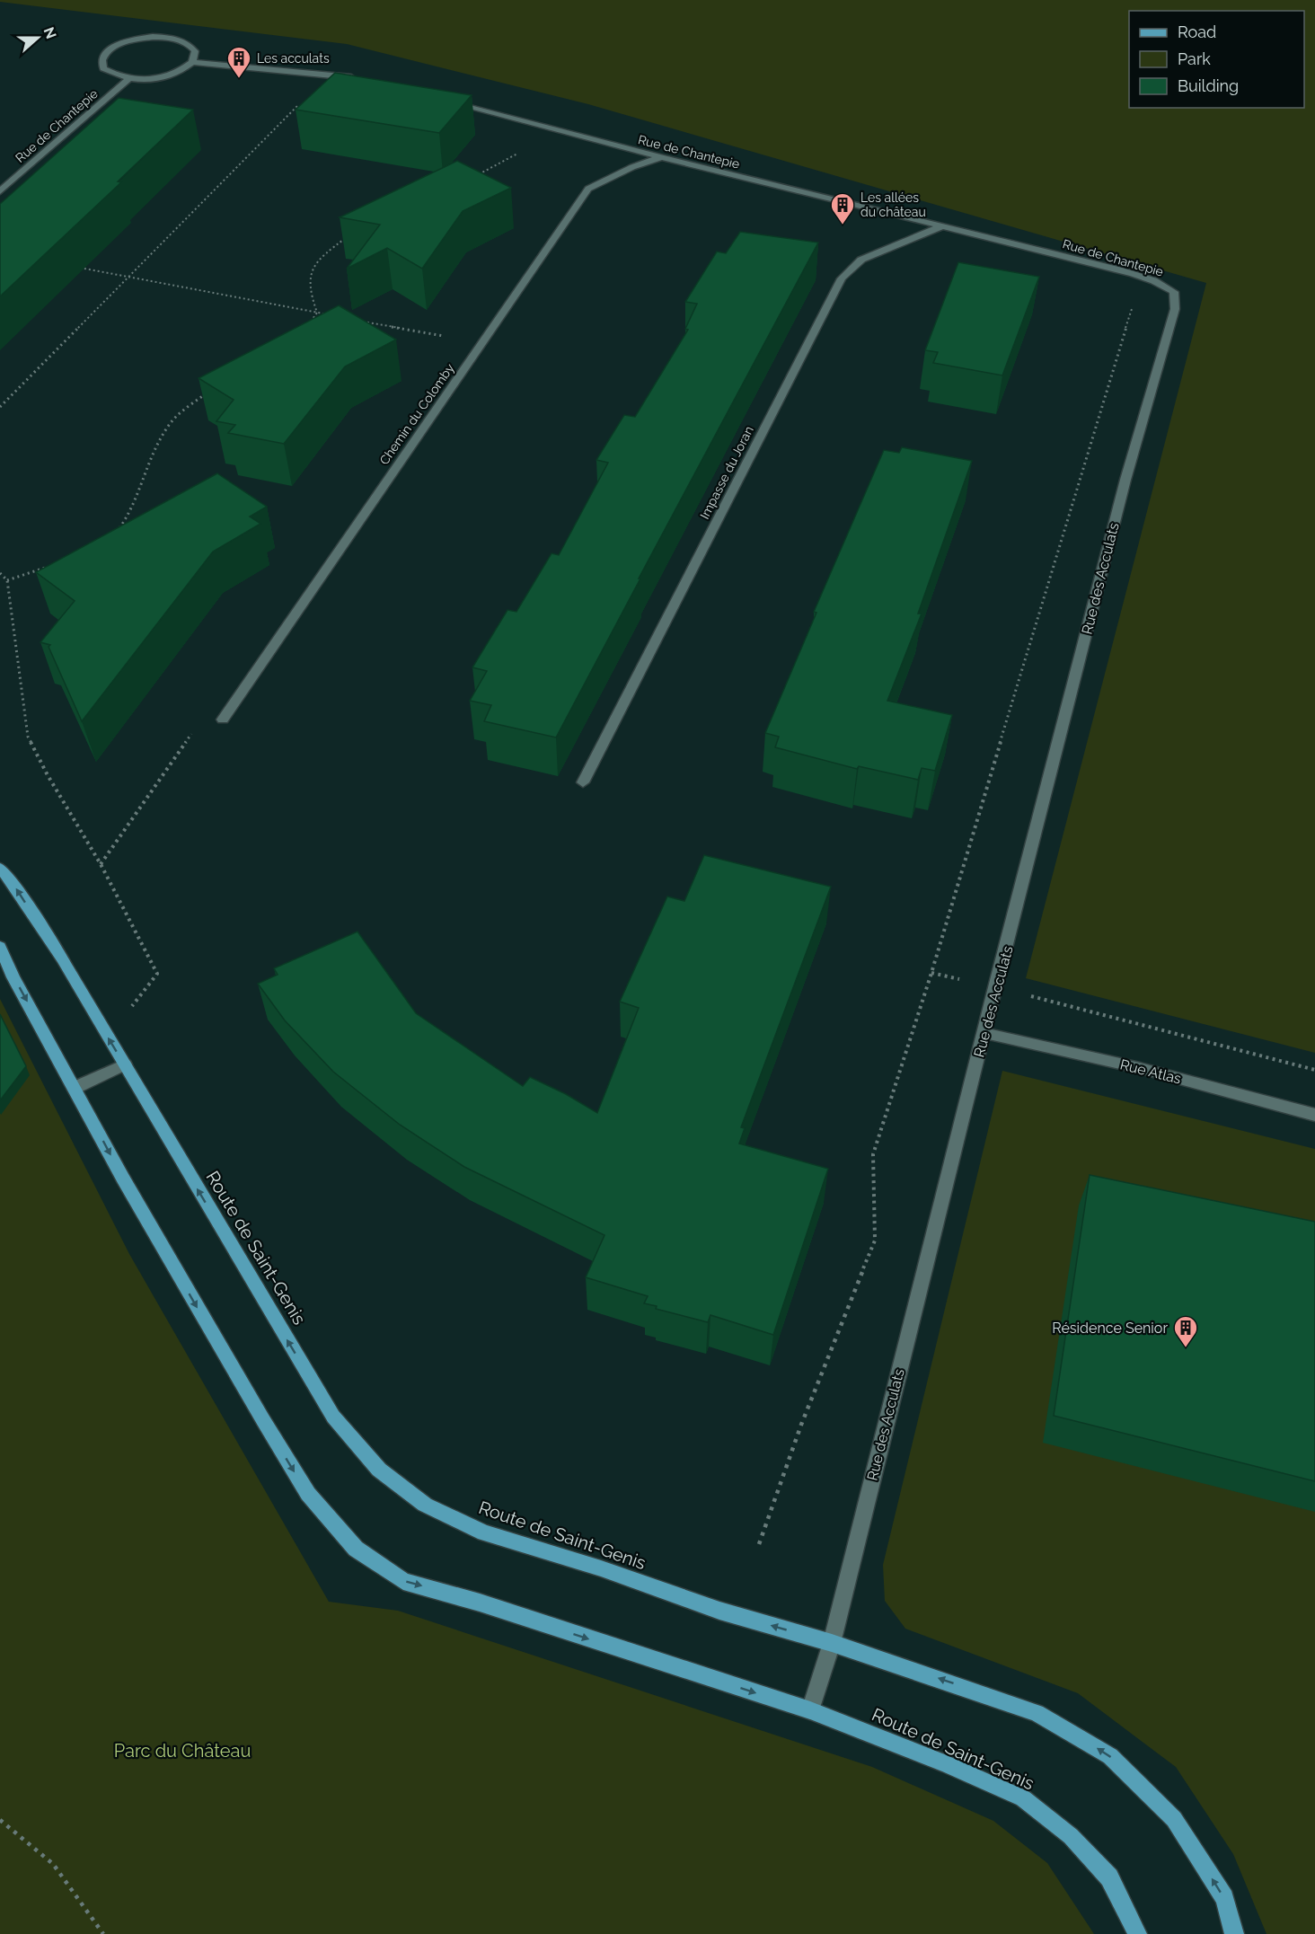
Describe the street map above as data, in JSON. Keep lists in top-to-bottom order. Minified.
{"streets":{"main road":["Route de Saint-Genis"],"street":["Rue de Chantepie","Chemin du Colomby","Impasse du Joran","Rue des Acculats","Rue Atlas"]},"crossings":[["Rue de Chantepie","Chemin du Colomby"],["Rue de Chantepie","Impasse du Joran"],["Rue de Chantepie","Rue des Acculats"],["Rue des Acculats","Rue Atlas"],["Rue des Acculats","Route de Saint-Genis"]],"parks":["Parc du Château"],"places":{"building":["Les acculats","Les allées du château","Résidence Senior"]},"legend":["Road","Park","Building"],"north":"right"}
